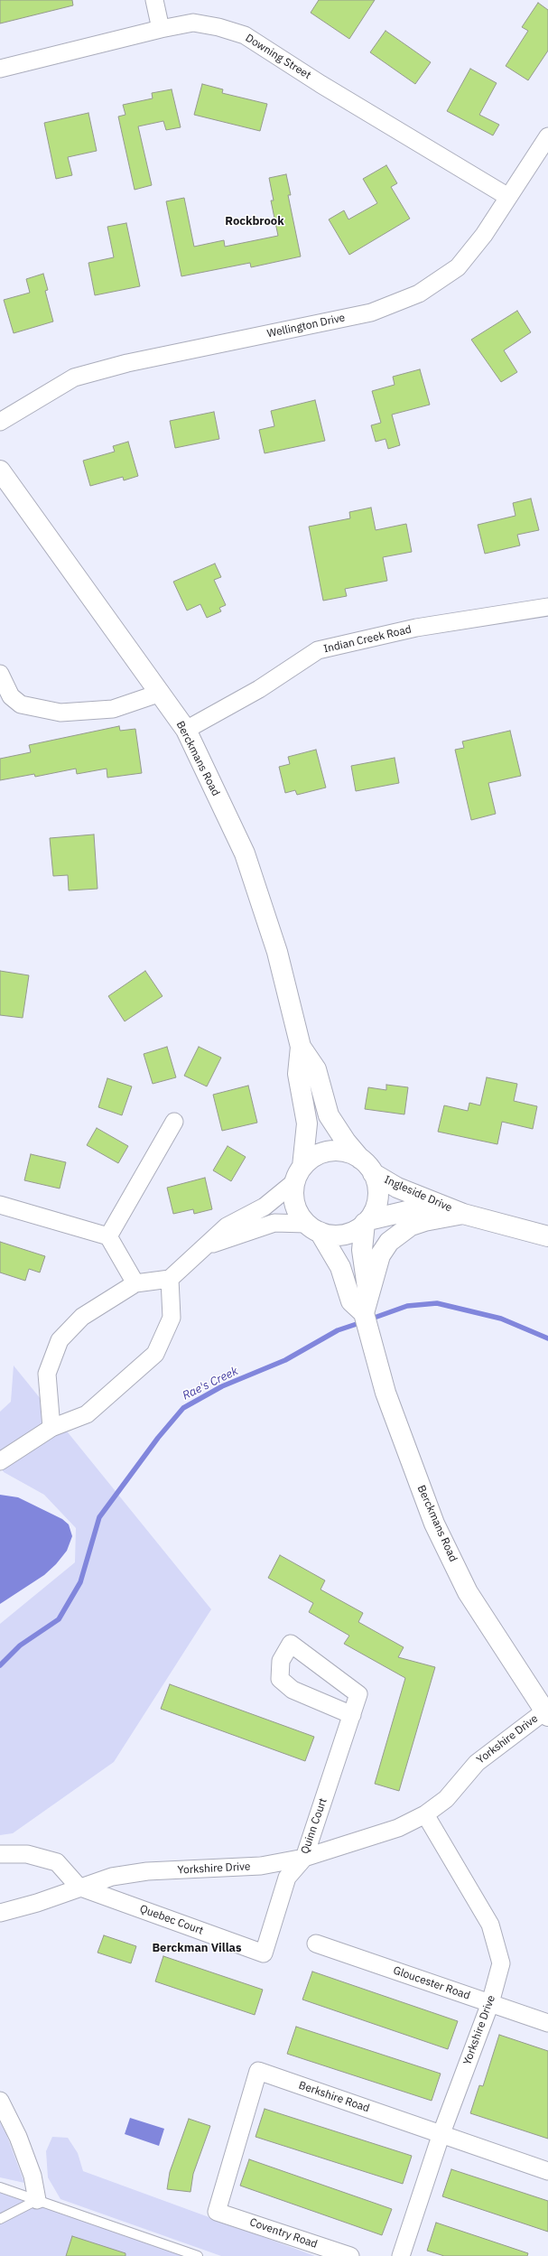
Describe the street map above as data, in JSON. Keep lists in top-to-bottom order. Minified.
{"streets":{"main road":["Berckmans Road","Ingleside Drive"],"street":["Downing Street","Wellington Drive","Indian Creek Road","Yorkshire Drive","Quinn Court","Quebec Court","Gloucester Road","Berkshire Road","Coventry Road"]},"crossings":[["Downing Street","Wellington Drive"],["Indian Creek Road","Berckmans Road"],["Berckmans Road","Ingleside Drive"],["Berckmans Road","Yorkshire Drive"],["Yorkshire Drive","Quinn Court"],["Yorkshire Drive","Quebec Court"],["Yorkshire Drive","Gloucester Road"],["Yorkshire Drive","Berkshire Road"],["Quinn Court","Quebec Court"],["Berkshire Road","Coventry Road"]],"districts":["Rockbrook","Berckman Villas"],"water":["Rae's Creek"]}
